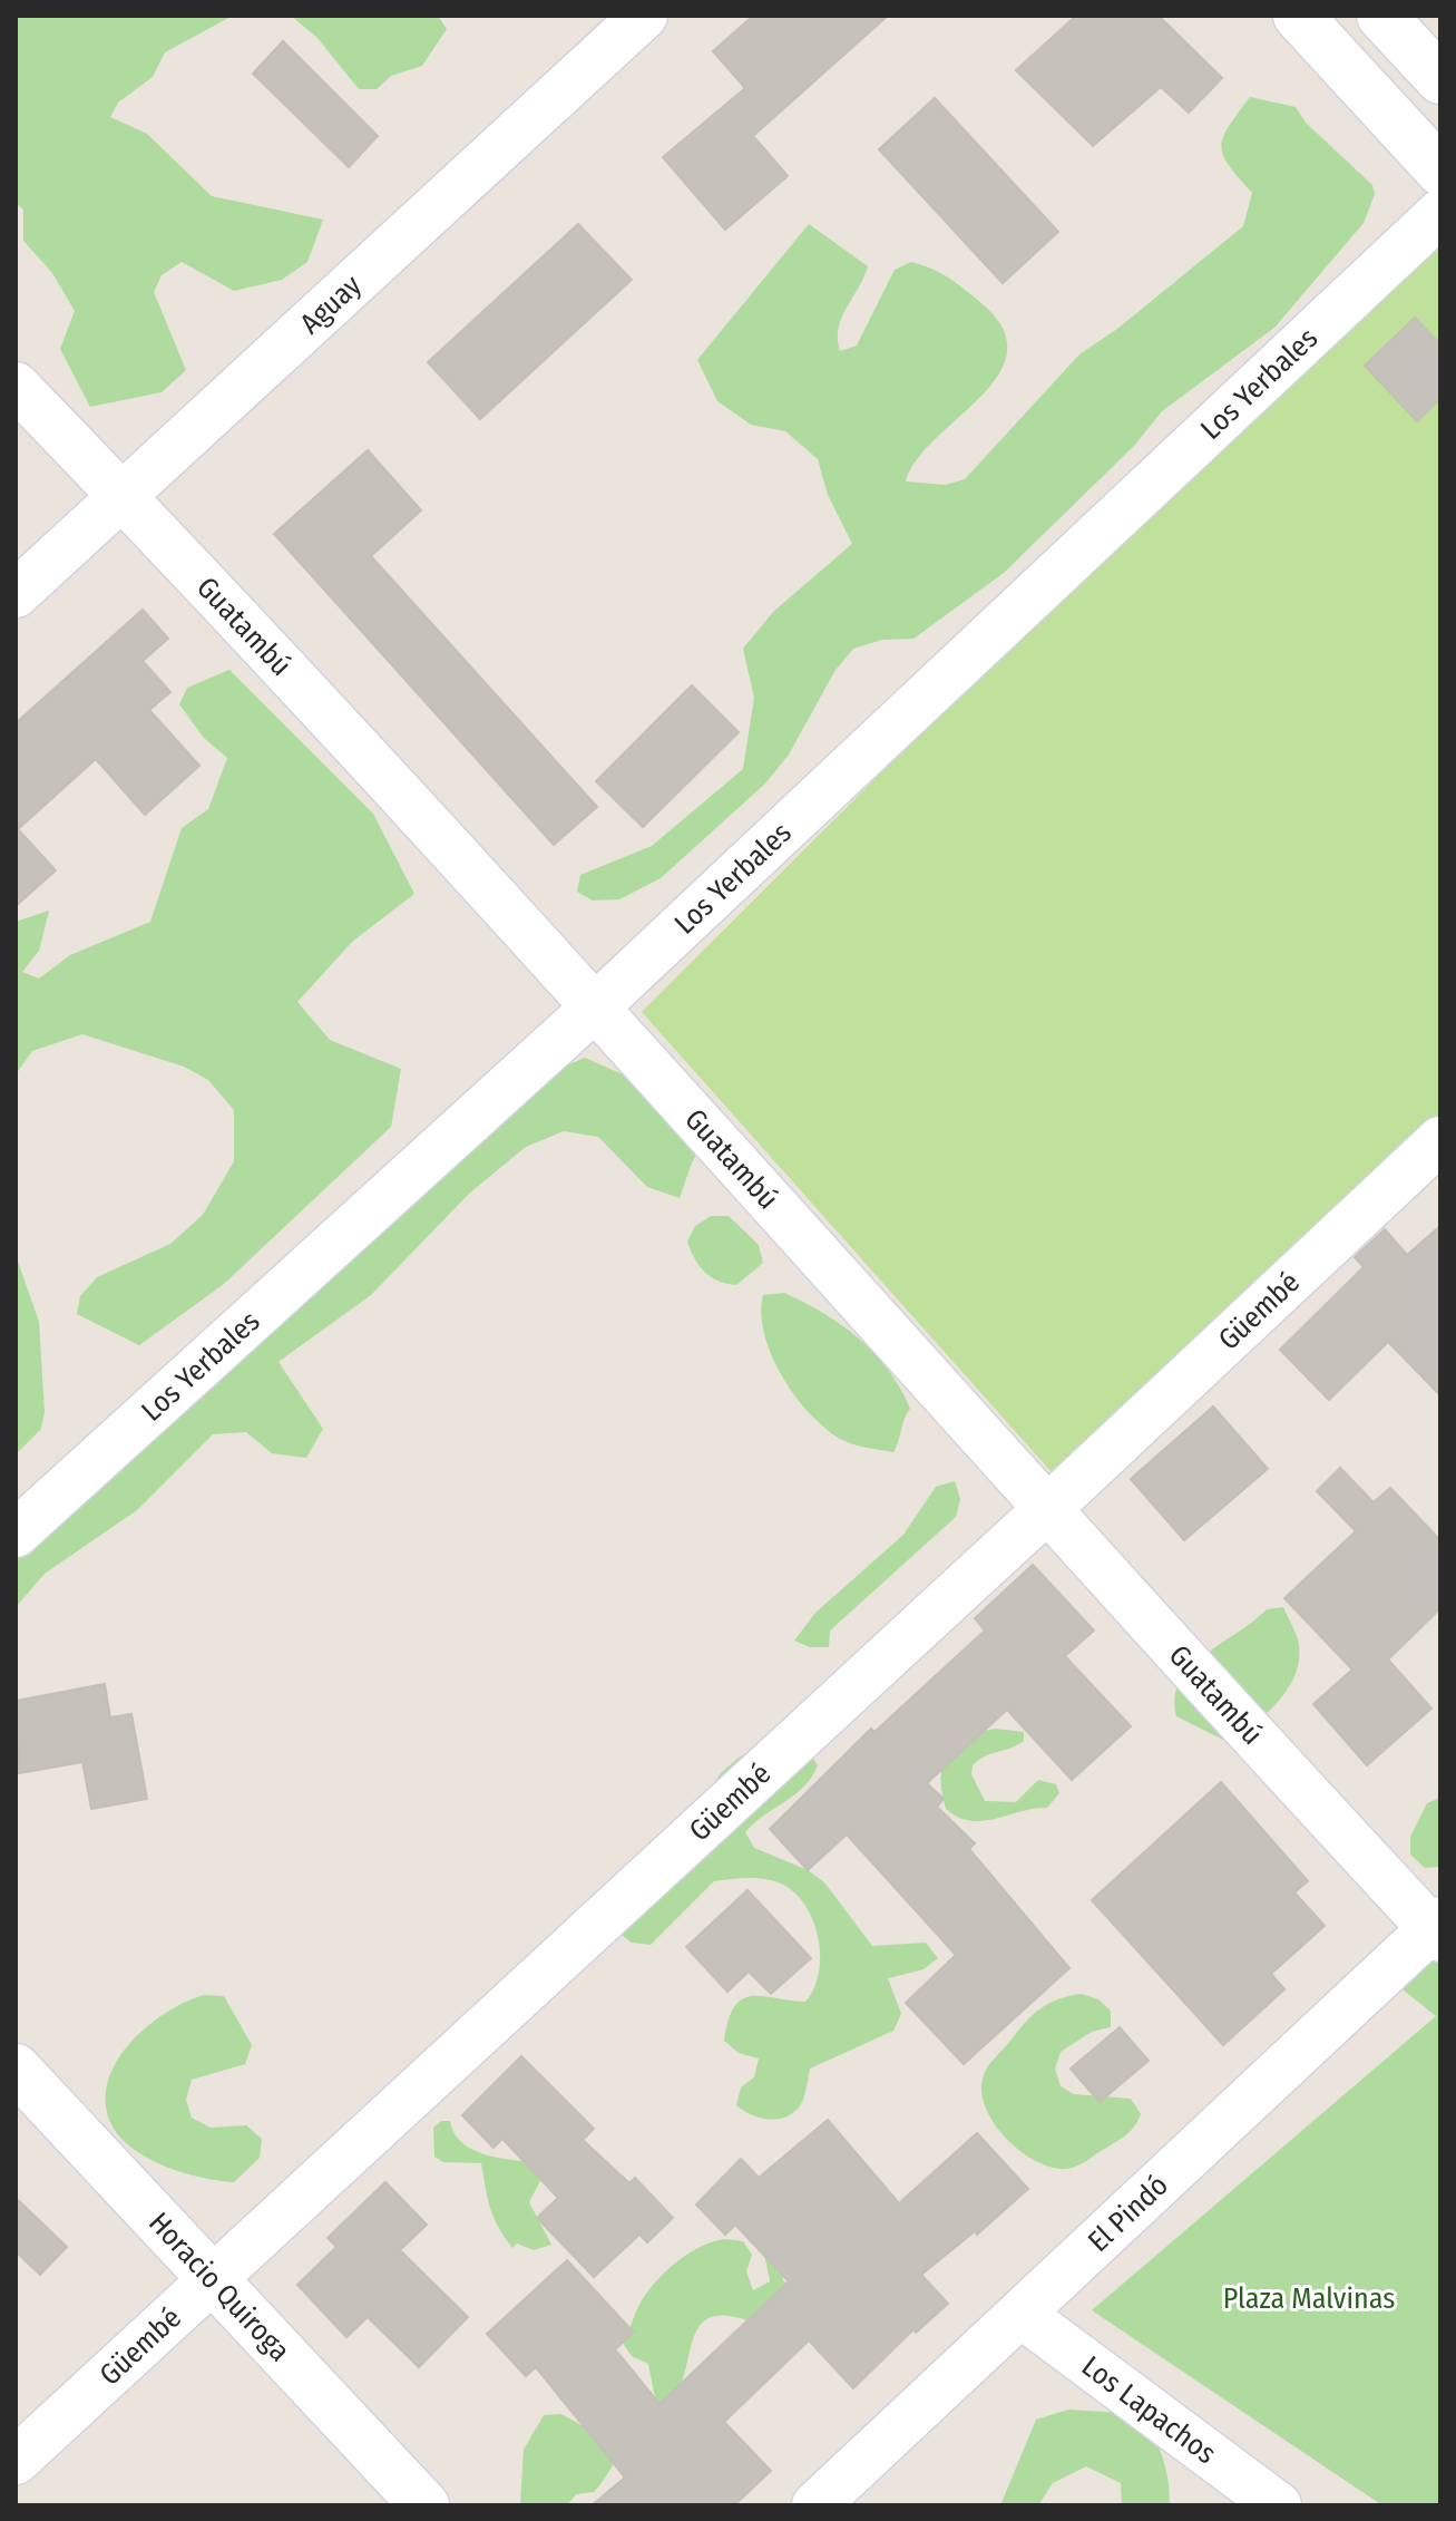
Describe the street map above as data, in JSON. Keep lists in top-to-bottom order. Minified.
{"streets":{"main road":["Horacio Quiroga"],"street":["Aguay","Los Yerbales","Guatambú","Güembé","El Pindó","Los Lapachos"]},"crossings":[["Aguay","Guatambú"],["Los Yerbales","Guatambú"],["Guatambú","Güembé"],["Guatambú","El Pindó"],["Güembé","Horacio Quiroga"],["El Pindó","Los Lapachos"]],"parks":["Plaza Malvinas"]}
